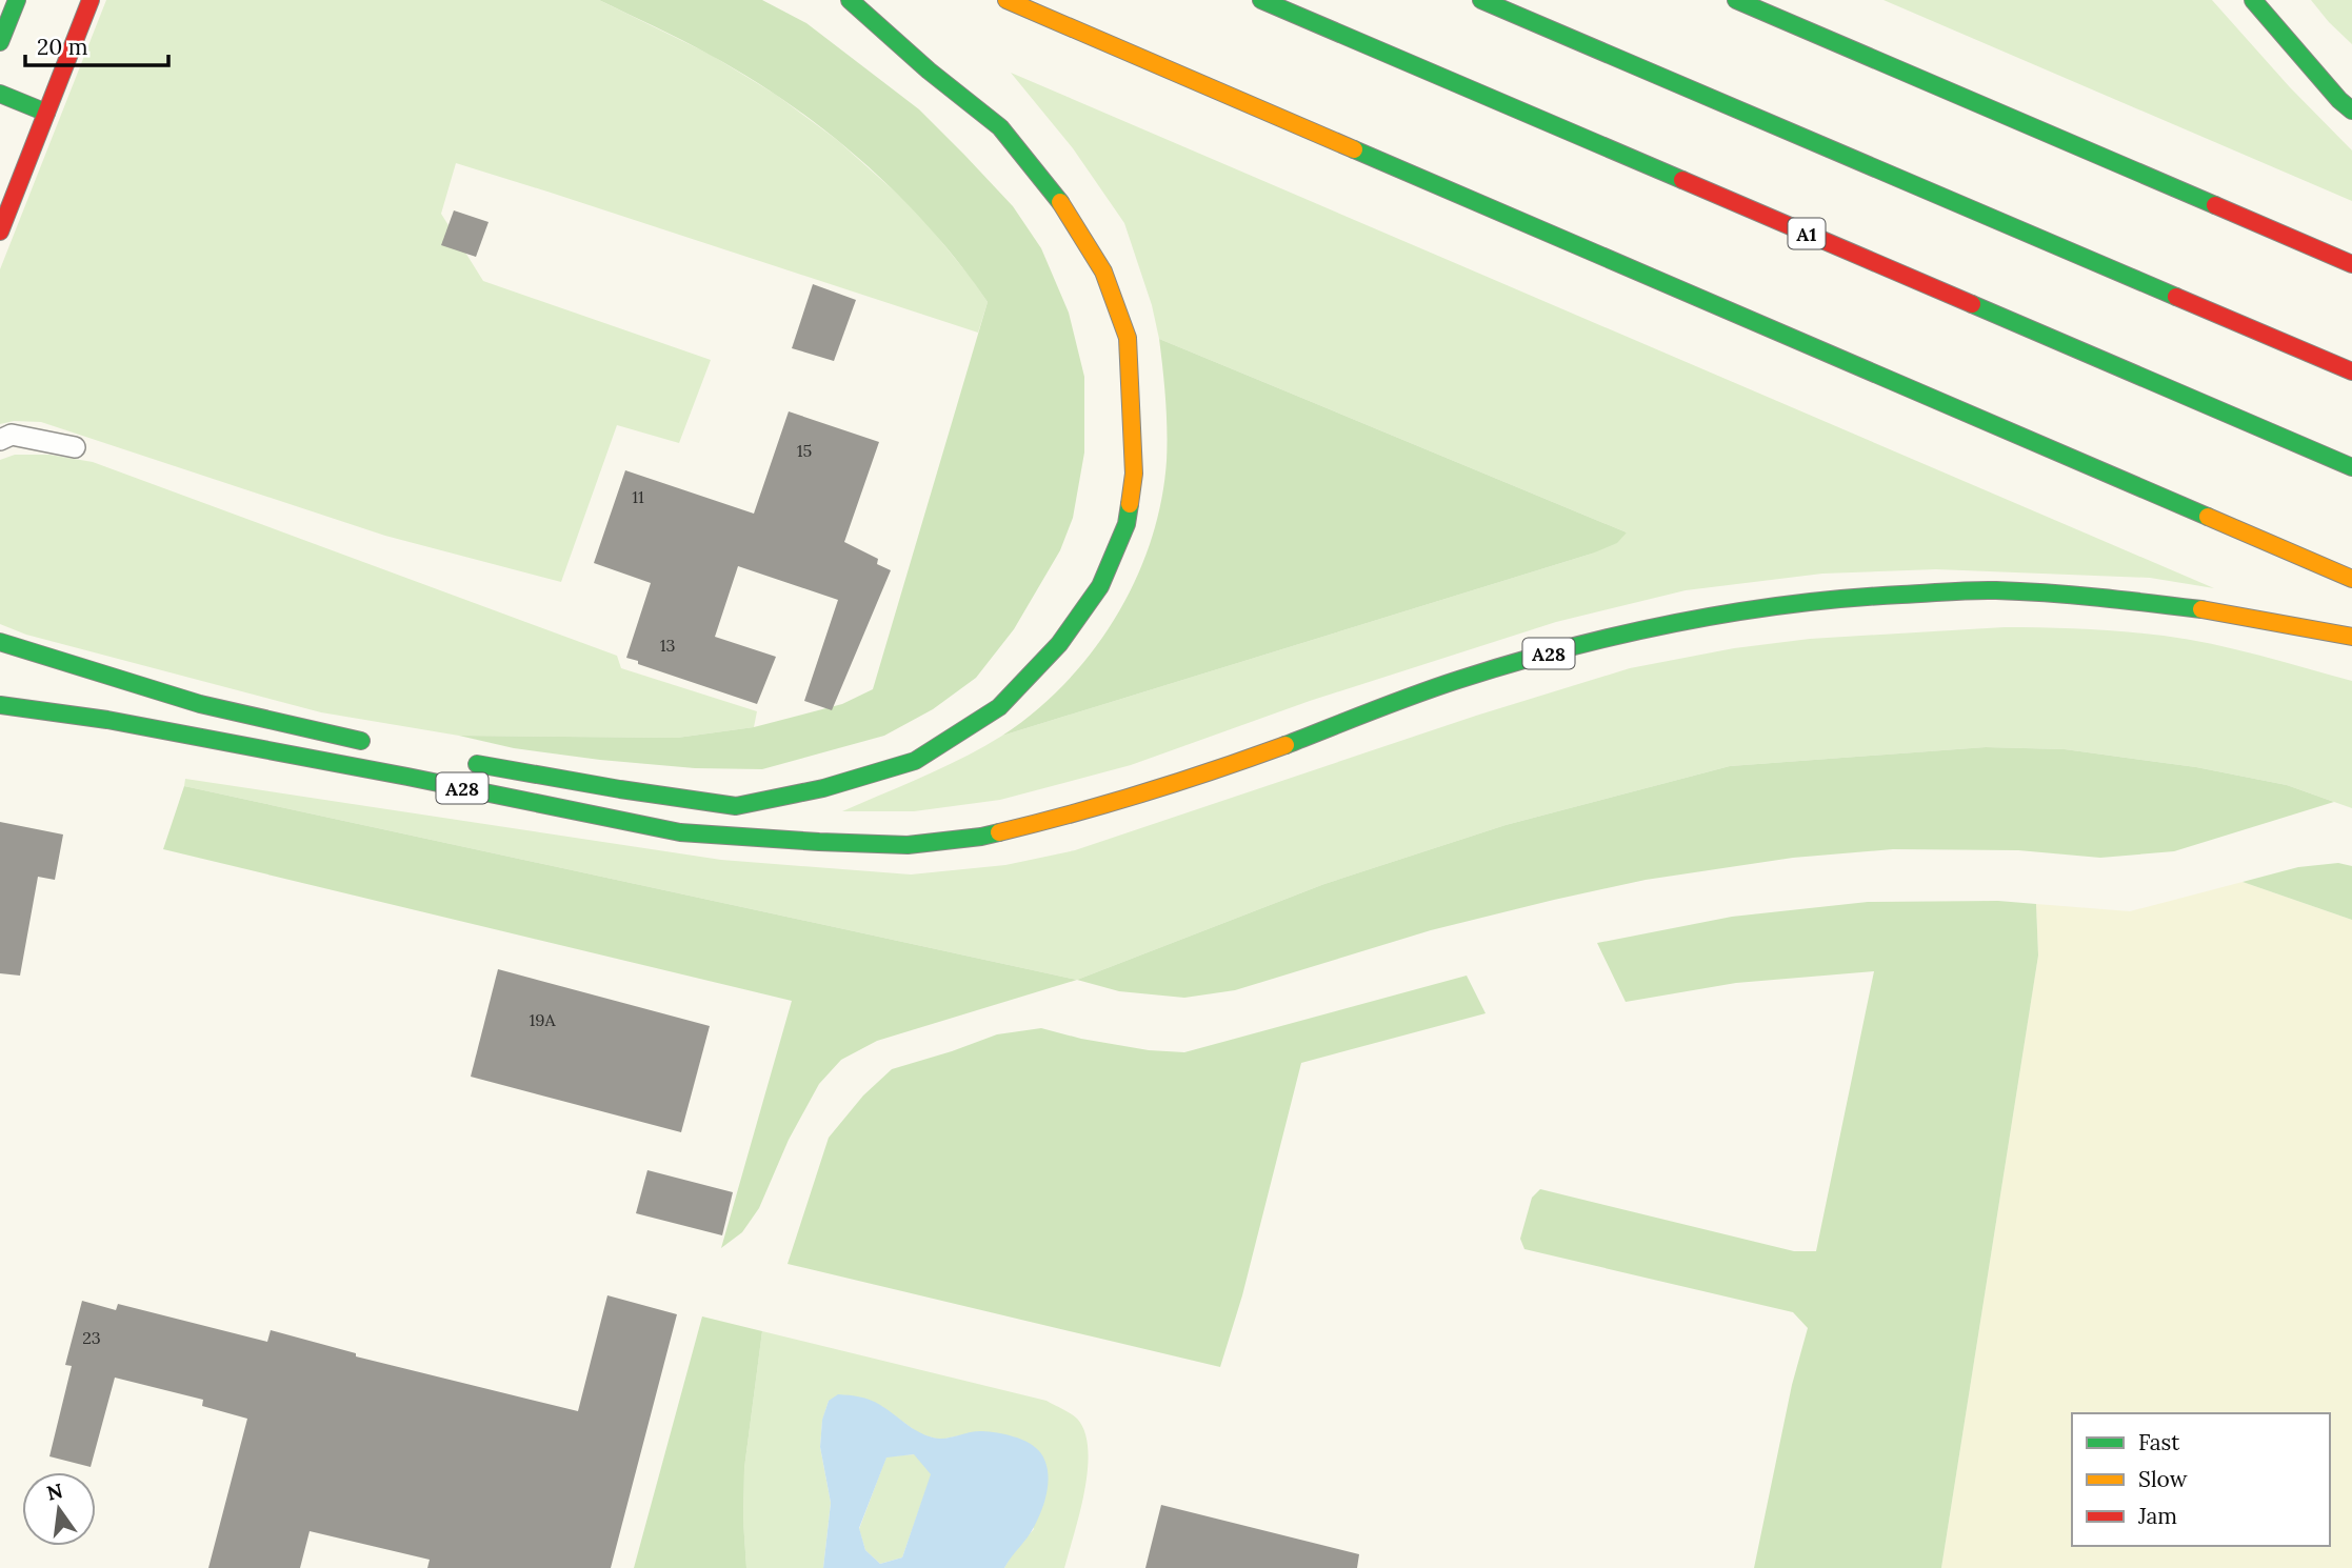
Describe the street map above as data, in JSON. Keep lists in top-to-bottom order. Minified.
{"streets":{"main road":["A1","A28"]},"house_numbers":["15","11","13","19A","23"],"legend":["Fast","Slow","Jam"],"scale_bar":"20 m","north":"top"}
